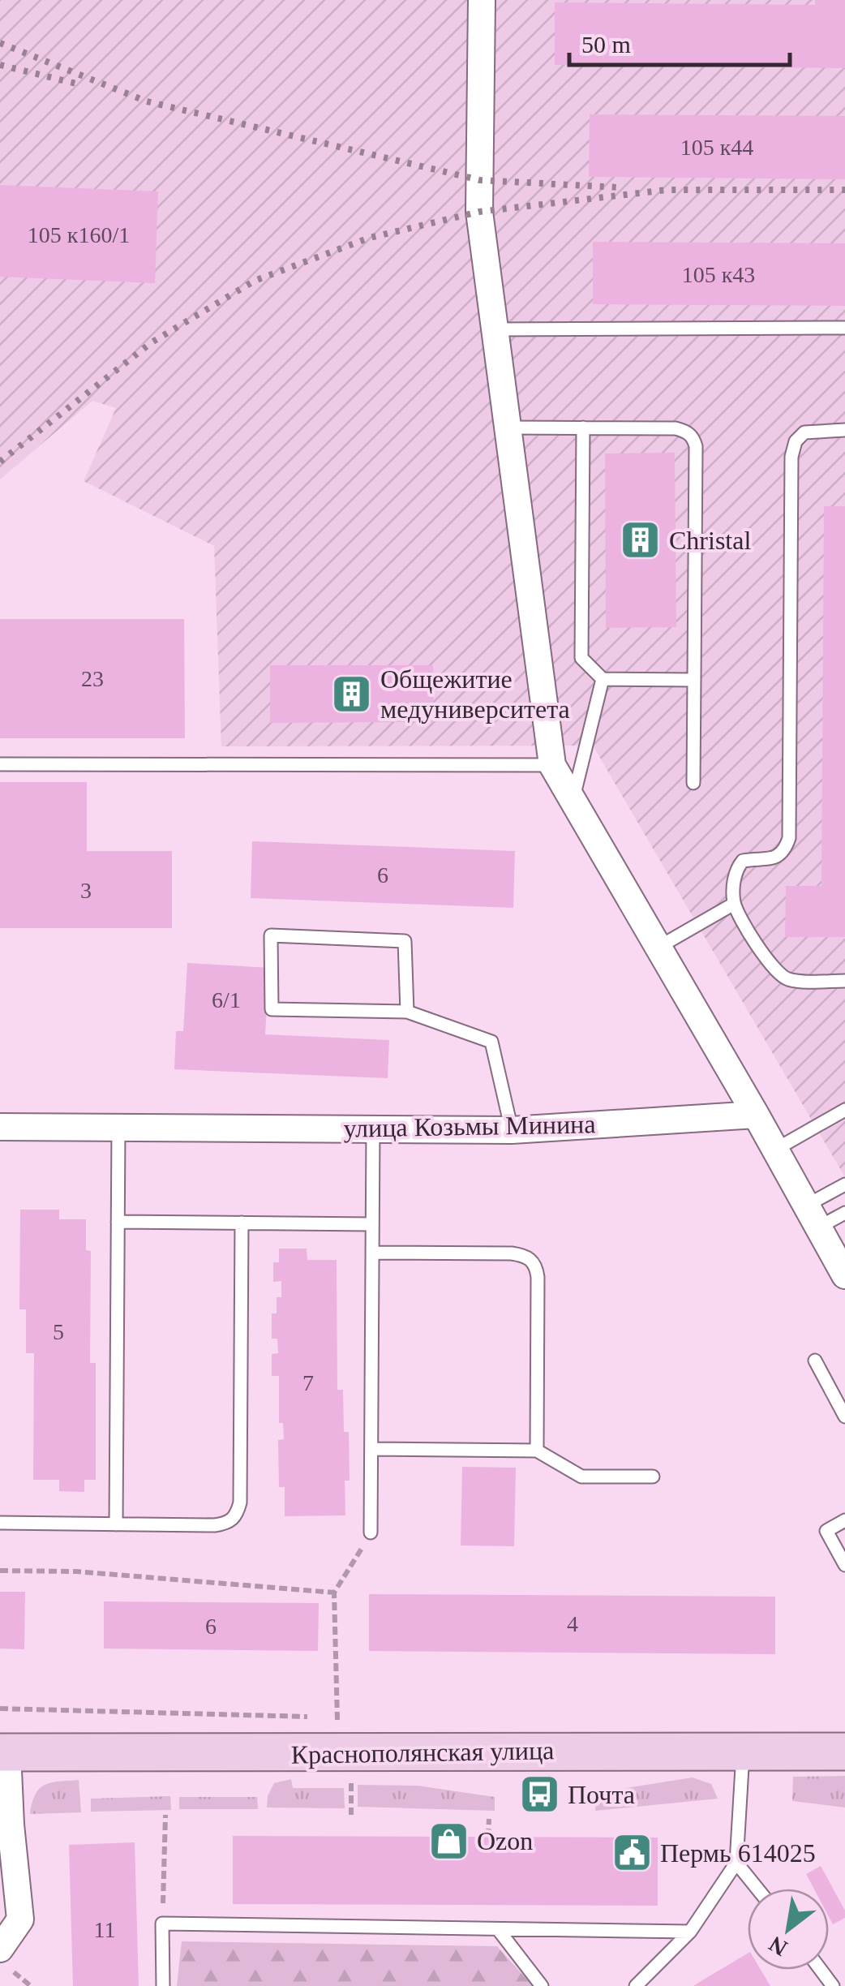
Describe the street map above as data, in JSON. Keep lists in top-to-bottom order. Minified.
{"streets":{"main road":["Краснополянская улица"],"street":["улица Козьмы Минина"]},"places":{"building":["Christal","Общежитие медуниверситета"],"bus stop":["Почта"],"shop":["Ozon"],"public building":["Пермь 614025"]},"house_numbers":["105 к44","105 к160/1","105 к43","23","6","3","6/1","5","7","4","6","11"],"scale_bar":"50 m","north":"bottom left"}
